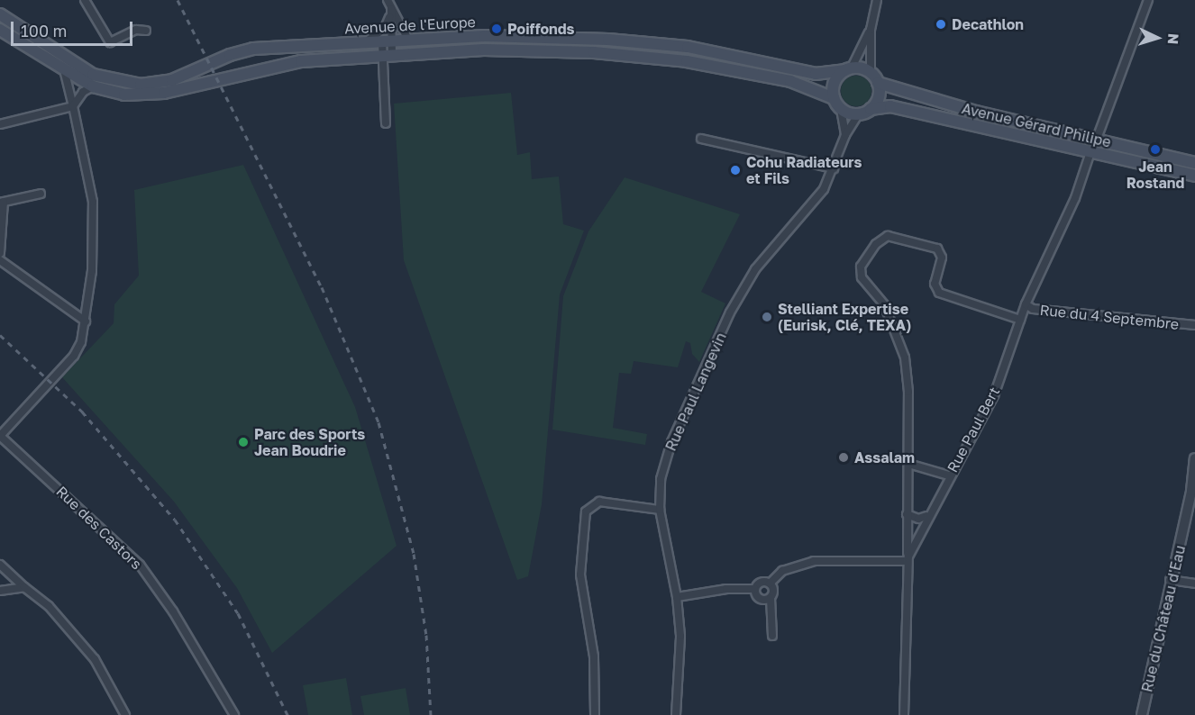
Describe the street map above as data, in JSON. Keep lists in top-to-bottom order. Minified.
{"streets":{"main road":["Avenue de l'Europe","Avenue Gérard Philipe"],"street":["Rue du 4 Septembre","Rue Paul Langevin","Rue Paul Bert","Rue des Castors","Rue du Château d'Eau"]},"crossings":[["Avenue de l'Europe","Avenue Gérard Philipe"],["Avenue de l'Europe","Rue Paul Langevin"],["Avenue Gérard Philipe","Rue Paul Langevin"],["Avenue Gérard Philipe","Rue Paul Bert"],["Rue du 4 Septembre","Rue Paul Bert"]],"places":["Decathlon","Poiffonds","Jean Rostand","Cohu Radiateurs et Fils","Stelliant Expertise (Eurisk, Clé, TEXA)","Parc des Sports Jean Boudrie","Assalam"],"scale_bar":"100 m","north":"right"}
